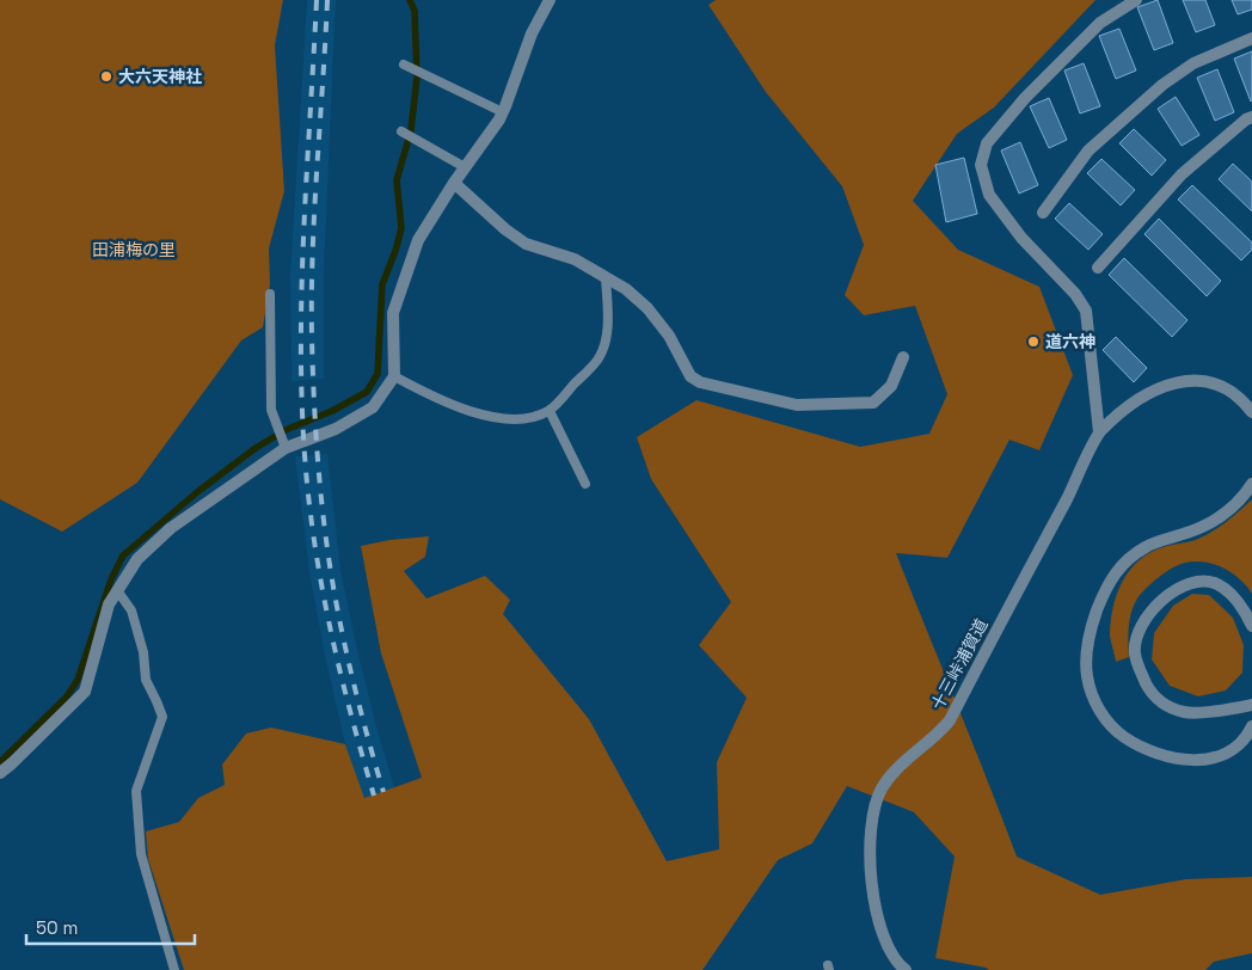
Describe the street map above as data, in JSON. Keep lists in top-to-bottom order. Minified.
{"streets":{"street":["十三峠浦賀道"]},"parks":["田浦梅の里"],"places":["大六天神社","道六神"],"scale_bar":"50 m"}
